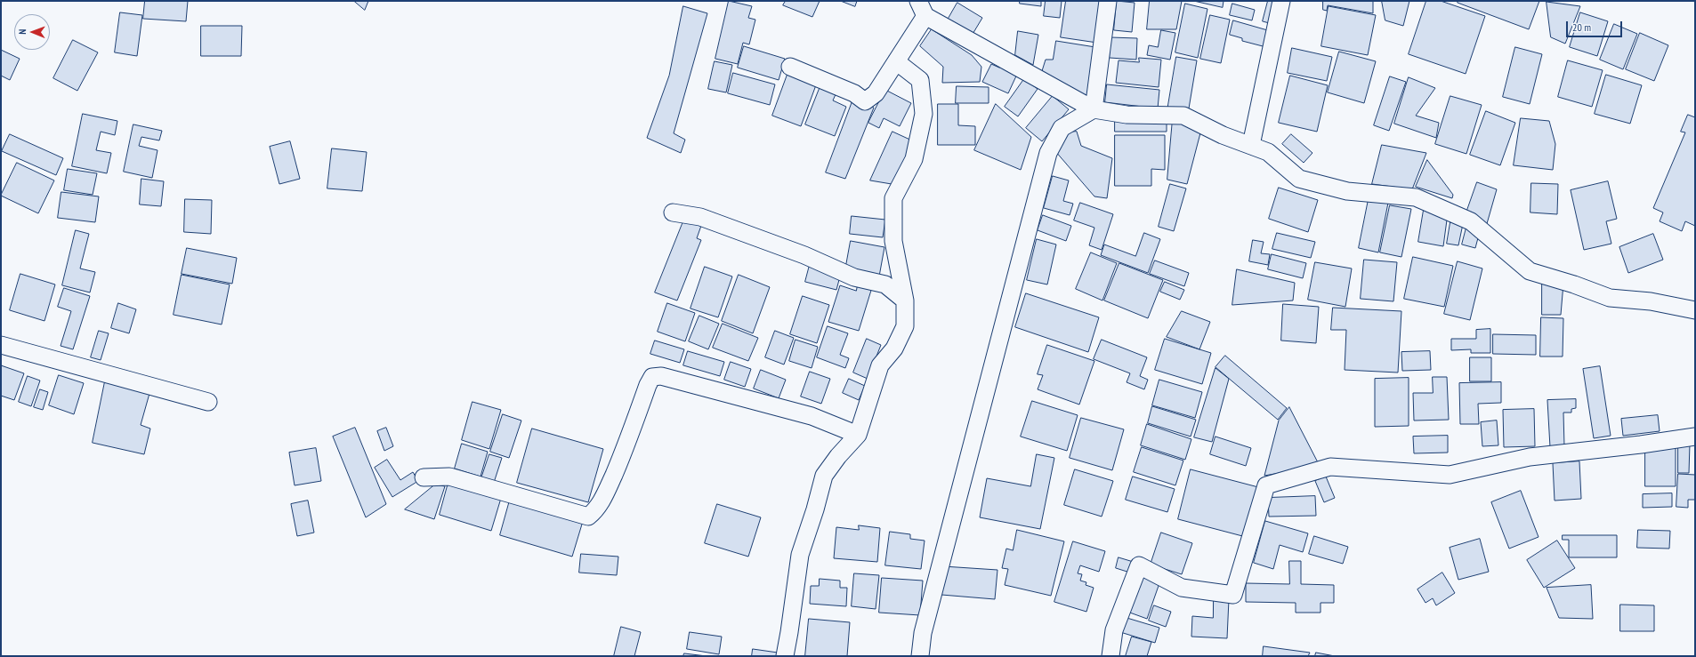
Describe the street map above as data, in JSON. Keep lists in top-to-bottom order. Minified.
{"scale_bar":"20 m","north":"left"}
